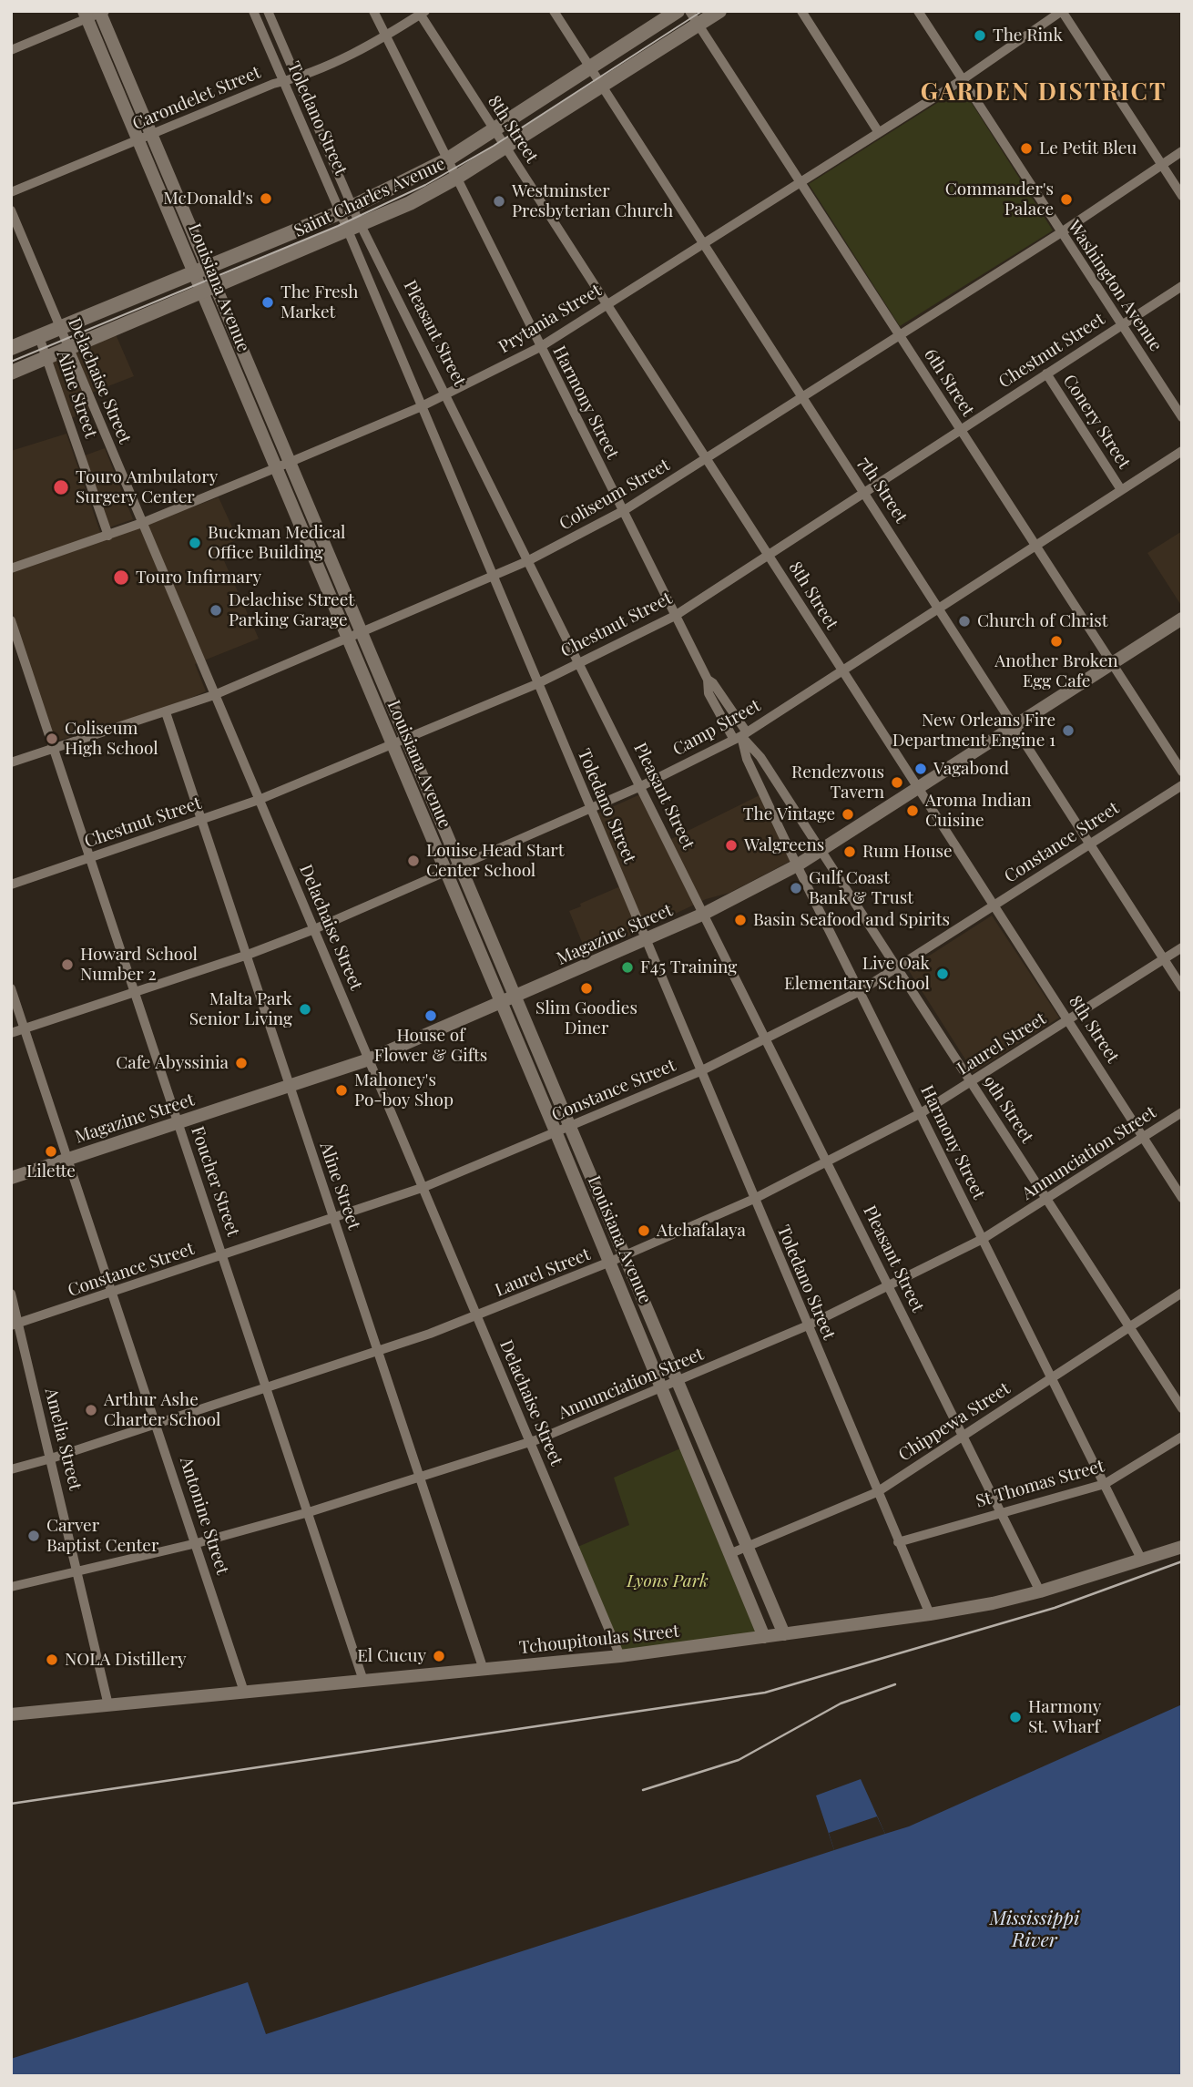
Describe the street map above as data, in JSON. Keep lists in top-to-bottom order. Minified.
{"streets":{"main road":["Saint Charles Avenue"],"street":["Carondelet Street","Toledano Street","8th Street","Washington Avenue","Louisiana Avenue","Prytania Street","Pleasant Street","Chestnut Street","Delachaise Street","6th Street","Aline Street","Harmony Street","Conery Street","7th Street","Coliseum Street","Camp Street","Constance Street","Magazine Street","Laurel Street","9th Street","Annunciation Street","Foucher Street","Chippewa Street","Amelia Street","St Thomas Street","Antonine Street","Tchoupitoulas Street"]},"crossings":[["Carondelet Street","Toledano Street"],["Carondelet Street","8th Street"],["Carondelet Street","Louisiana Avenue"],["Carondelet Street","Harmony Street"],["Toledano Street","Saint Charles Avenue"],["Toledano Street","Prytania Street"],["Toledano Street","Pleasant Street"],["Toledano Street","Chestnut Street"],["Toledano Street","Coliseum Street"],["Toledano Street","Camp Street"],["Toledano Street","Constance Street"],["Toledano Street","Magazine Street"],["Toledano Street","Laurel Street"],["Toledano Street","Annunciation Street"],["Toledano Street","Chippewa Street"],["Toledano Street","St Thomas Street"],["Toledano Street","Tchoupitoulas Street"],["8th Street","Saint Charles Avenue"],["8th Street","Prytania Street"],["8th Street","Chestnut Street"],["8th Street","Coliseum Street"],["8th Street","Camp Street"],["8th Street","Constance Street"],["8th Street","Magazine Street"],["8th Street","Laurel Street"],["8th Street","Annunciation Street"],["Saint Charles Avenue","Louisiana Avenue"],["Saint Charles Avenue","Pleasant Street"],["Saint Charles Avenue","Delachaise Street"],["Saint Charles Avenue","6th Street"],["Saint Charles Avenue","Aline Street"],["Saint Charles Avenue","Harmony Street"],["Saint Charles Avenue","7th Street"],["Washington Avenue","Prytania Street"],["Washington Avenue","Chestnut Street"],["Washington Avenue","Coliseum Street"],["Louisiana Avenue","Prytania Street"],["Louisiana Avenue","Chestnut Street"],["Louisiana Avenue","Coliseum Street"],["Louisiana Avenue","Camp Street"],["Louisiana Avenue","Constance Street"],["Louisiana Avenue","Magazine Street"],["Louisiana Avenue","Laurel Street"],["Louisiana Avenue","Annunciation Street"],["Louisiana Avenue","Chippewa Street"],["Louisiana Avenue","Tchoupitoulas Street"],["Prytania Street","Pleasant Street"],["Prytania Street","Delachaise Street"],["Prytania Street","6th Street"],["Prytania Street","Aline Street"],["Prytania Street","Harmony Street"],["Prytania Street","7th Street"],["Pleasant Street","Chestnut Street"],["Pleasant Street","Coliseum Street"],["Pleasant Street","Camp Street"],["Pleasant Street","Constance Street"],["Pleasant Street","Magazine Street"],["Pleasant Street","Laurel Street"],["Pleasant Street","Annunciation Street"],["Pleasant Street","Chippewa Street"],["Pleasant Street","St Thomas Street"],["Pleasant Street","Tchoupitoulas Street"],["Chestnut Street","Delachaise Street"],["Chestnut Street","6th Street"],["Chestnut Street","Aline Street"],["Chestnut Street","Harmony Street"],["Chestnut Street","Conery Street"],["Chestnut Street","7th Street"],["Chestnut Street","Foucher Street"],["Delachaise Street","Coliseum Street"],["Delachaise Street","Camp Street"],["Delachaise Street","Constance Street"],["Delachaise Street","Magazine Street"],["Delachaise Street","Laurel Street"],["Delachaise Street","Annunciation Street"],["Delachaise Street","Tchoupitoulas Street"],["6th Street","Coliseum Street"],["6th Street","Camp Street"],["6th Street","Magazine Street"],["Aline Street","Coliseum Street"],["Aline Street","Camp Street"],["Aline Street","Constance Street"],["Aline Street","Magazine Street"],["Aline Street","Laurel Street"],["Aline Street","Annunciation Street"],["Aline Street","Tchoupitoulas Street"],["Harmony Street","Coliseum Street"],["Harmony Street","Camp Street"],["Harmony Street","Constance Street"],["Harmony Street","Magazine Street"],["Harmony Street","Laurel Street"],["Harmony Street","9th Street"],["Harmony Street","Annunciation Street"],["Harmony Street","Chippewa Street"],["Harmony Street","St Thomas Street"],["Harmony Street","Tchoupitoulas Street"],["Conery Street","Camp Street"],["7th Street","Coliseum Street"],["7th Street","Camp Street"],["7th Street","Constance Street"],["7th Street","Magazine Street"],["7th Street","Laurel Street"],["Coliseum Street","Foucher Street"],["Camp Street","9th Street"],["Camp Street","Foucher Street"],["Camp Street","Antonine Street"],["Constance Street","9th Street"],["Constance Street","Foucher Street"],["Constance Street","Amelia Street"],["Constance Street","Antonine Street"],["Magazine Street","9th Street"],["Magazine Street","Foucher Street"],["Magazine Street","Antonine Street"],["Laurel Street","9th Street"],["Laurel Street","Foucher Street"],["Laurel Street","Amelia Street"],["Laurel Street","Antonine Street"],["9th Street","Annunciation Street"],["9th Street","Chippewa Street"],["Annunciation Street","Foucher Street"],["Annunciation Street","Amelia Street"],["Annunciation Street","Antonine Street"],["Foucher Street","Tchoupitoulas Street"],["Amelia Street","Tchoupitoulas Street"],["Antonine Street","Tchoupitoulas Street"]],"districts":["GARDEN DISTRICT"],"water":["Mississippi River"],"parks":["Lyons Park"],"places":["The Rink","Le Petit Bleu","McDonald's","Commander's Palace","Westminster Presbyterian Church","The Fresh Market","Touro Ambulatory Surgery Center","Buckman Medical Office Building","Touro Infirmary","Delachise Street Parking Garage","Church of Christ","Another Broken Egg Cafe","New Orleans Fire Department Engine 1","Coliseum High School","Vagabond","Rendezvous Tavern","Aroma Indian Cuisine","The Vintage","Walgreens","Rum House","Louise Head Start Center School","Gulf Coast Bank & Trust","Basin Seafood and Spirits","Howard School Number 2","F45 Training","Live Oak Elementary School","Slim Goodies Diner","Malta Park Senior Living","House of Flower & Gifts","Cafe Abyssinia","Mahoney's Po-boy Shop","Lilette","Atchafalaya","Arthur Ashe Charter School","Carver Baptist Center","El Cucuy","NOLA Distillery","Harmony St. Wharf"]}
